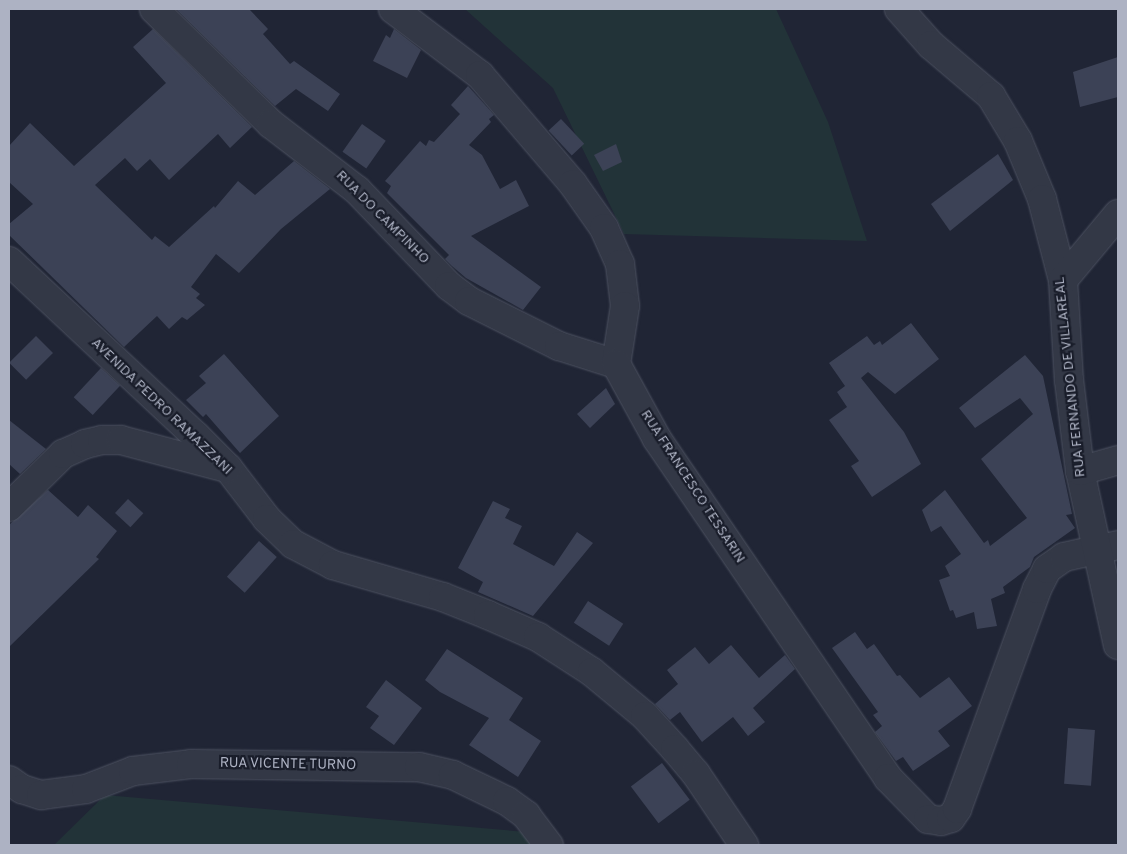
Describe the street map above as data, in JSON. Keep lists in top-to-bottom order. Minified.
{"streets":{"street":["RUA DO CAMPINHO","RUA FERNANDO DE VILLAREAL","AVENIDA PEDRO RAMAZZANI","RUA FRANCESCO TESSARIN","RUA VICENTE TURNO"]},"crossings":[["RUA DO CAMPINHO","RUA FRANCESCO TESSARIN"],["RUA FERNANDO DE VILLAREAL","RUA FRANCESCO TESSARIN"]]}
